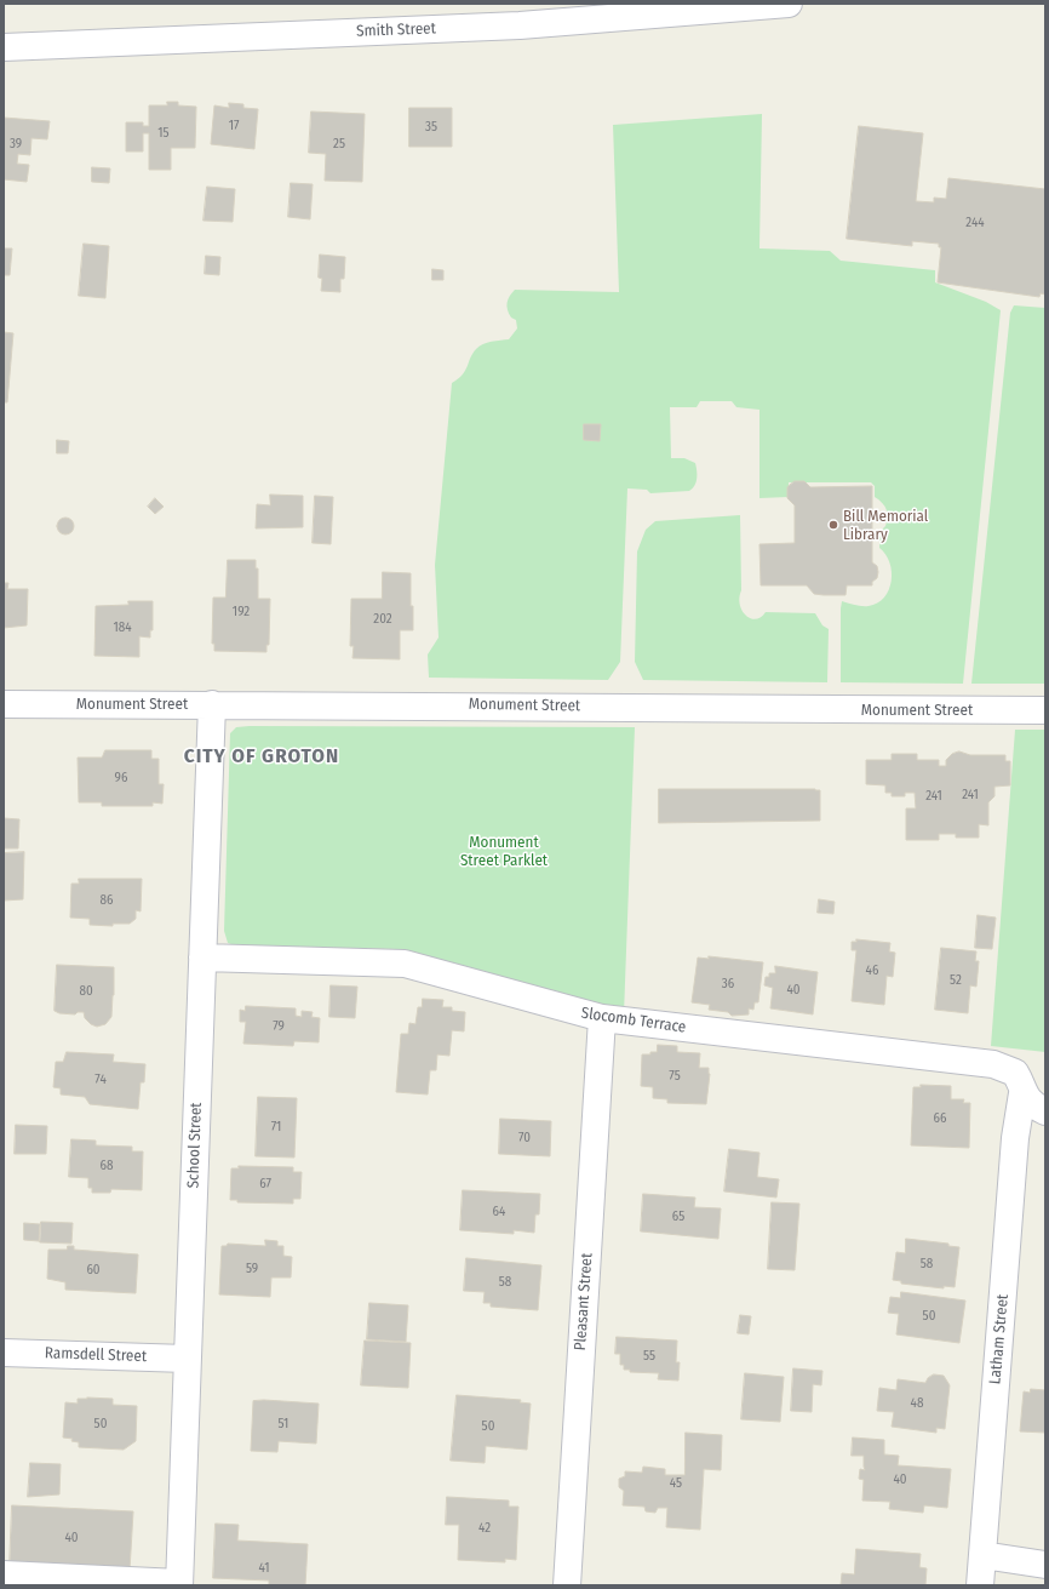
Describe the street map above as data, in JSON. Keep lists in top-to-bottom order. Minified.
{"streets":{"street":["Smith Street","Monument Street","Slocomb Terrace","School Street","Pleasant Street","Latham Street","Ramsdell Street"]},"crossings":[["Monument Street","School Street"],["Slocomb Terrace","School Street"],["Slocomb Terrace","Pleasant Street"],["Slocomb Terrace","Latham Street"],["School Street","Ramsdell Street"]],"districts":["CITY OF GROTON"],"parks":["Monument Street Parklet"],"places":["Bill Memorial Library"],"house_numbers":["17","35","15","39","25","244","192","202","184","96","241","241","86","46","52","36","40","80","79","75","74","66","71","70","68","67","64","65","58","59","60","58","50","55","48","50","51","50","40","45","42","40","41"]}
